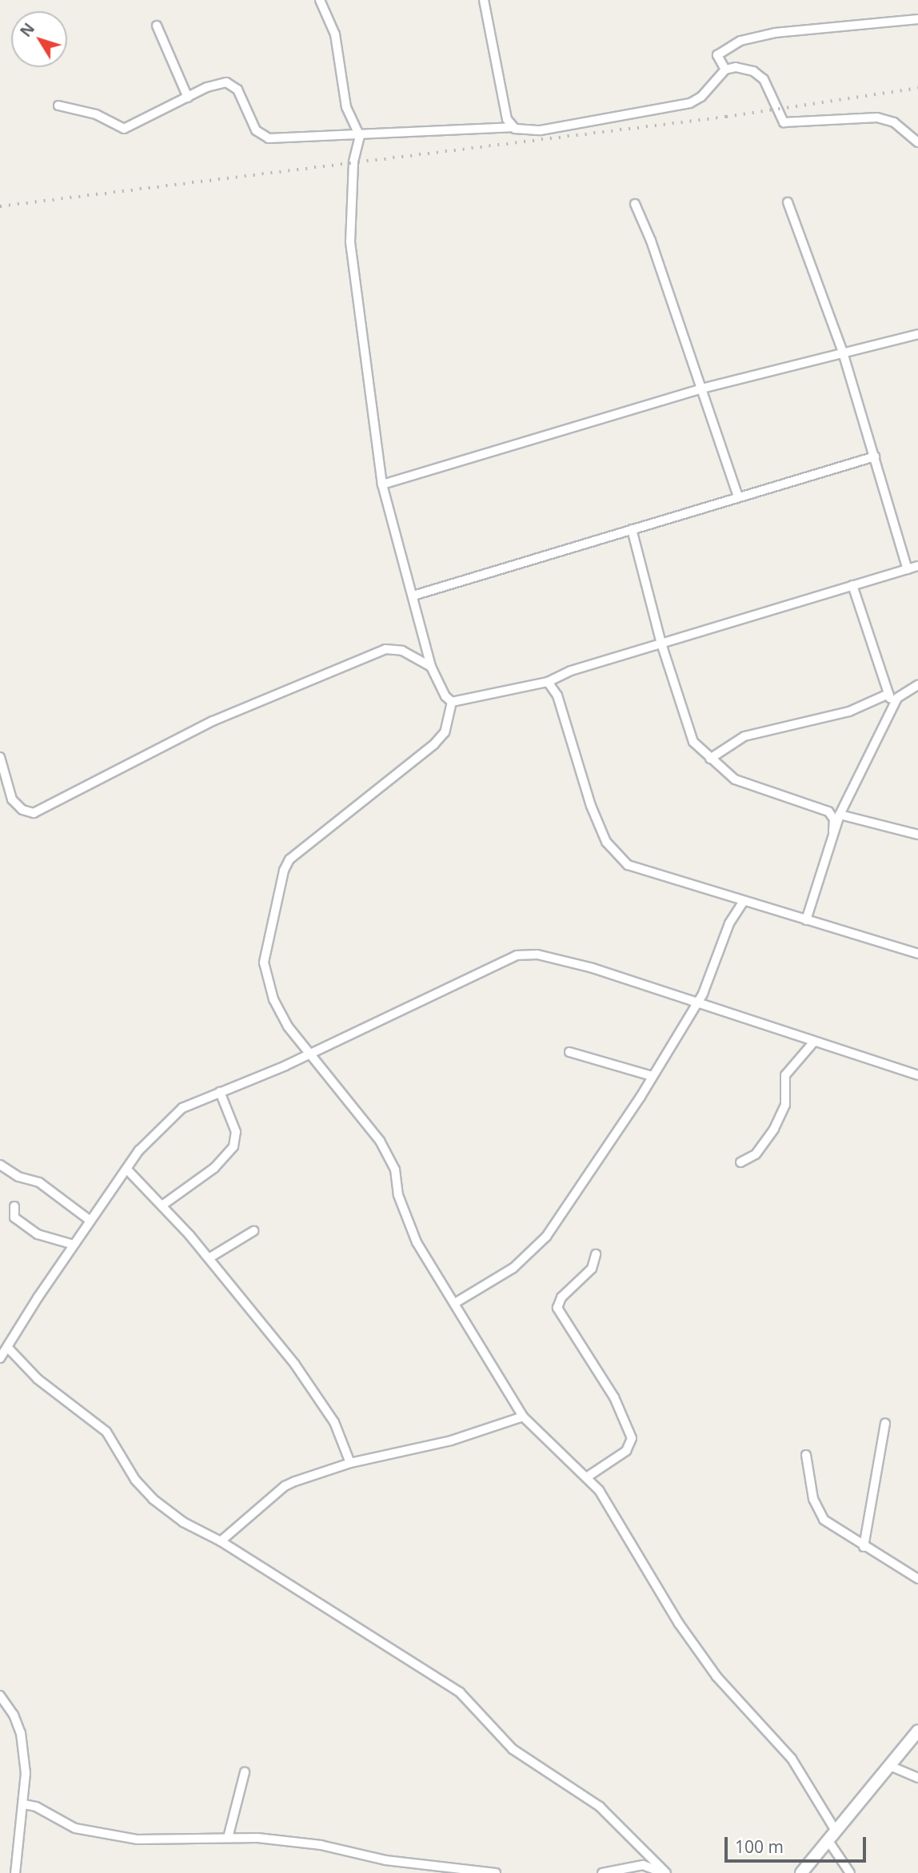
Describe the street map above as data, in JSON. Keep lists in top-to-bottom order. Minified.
{"scale_bar":"100 m","north":"top left"}
